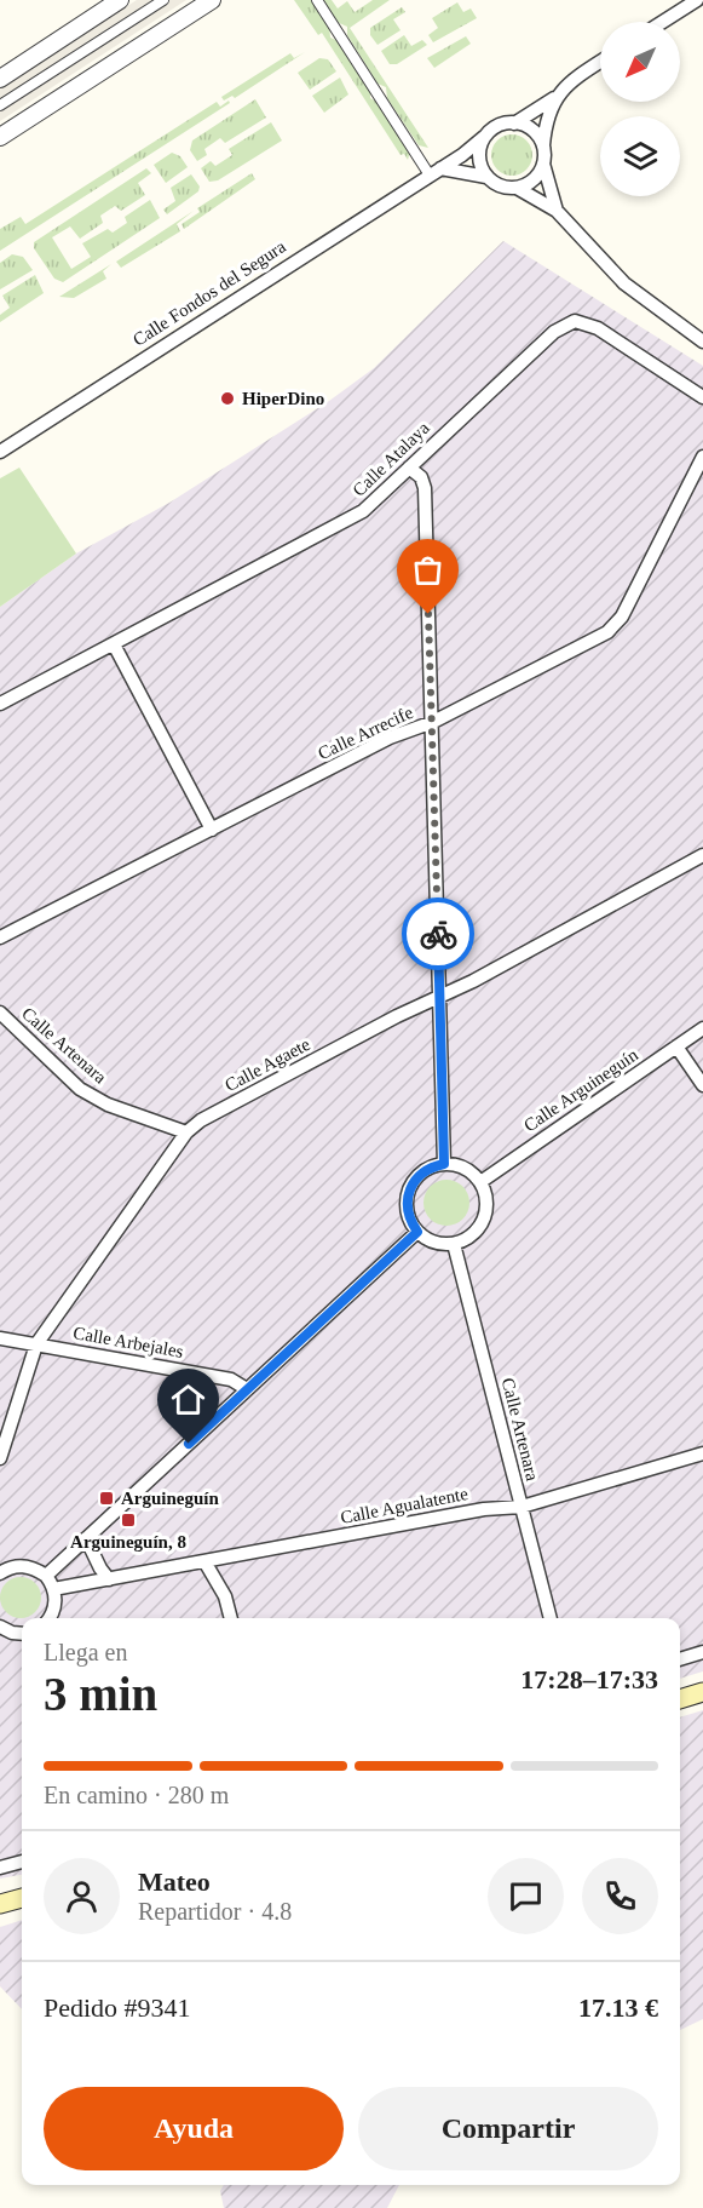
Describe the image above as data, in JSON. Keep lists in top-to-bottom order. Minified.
{"streets":{"street":["Calle Fondos del Segura","Calle Atalaya","Calle Arrecife","Calle Artenara","Calle Agaete","Calle Arguineguín","Calle Arbejales","Calle Agualatente"]},"crossings":[["Calle Artenara","Calle Agaete"],["Calle Artenara","Calle Arguineguín"],["Calle Artenara","Calle Agualatente"],["Calle Agaete","Calle Arbejales"]],"places":{"other":["HiperDino"],"transit":["Arguineguín","Arguineguín, 8"]},"north":"bottom left","page":{"heading":["3 min","Llega en","17:28–17:33"],"panel":["Mateo","Repartidor · 4.8","Pedido #9341","17.13 €"],"bar":"En camino · 280 m","buttons":["Ayuda","Compartir"]}}
